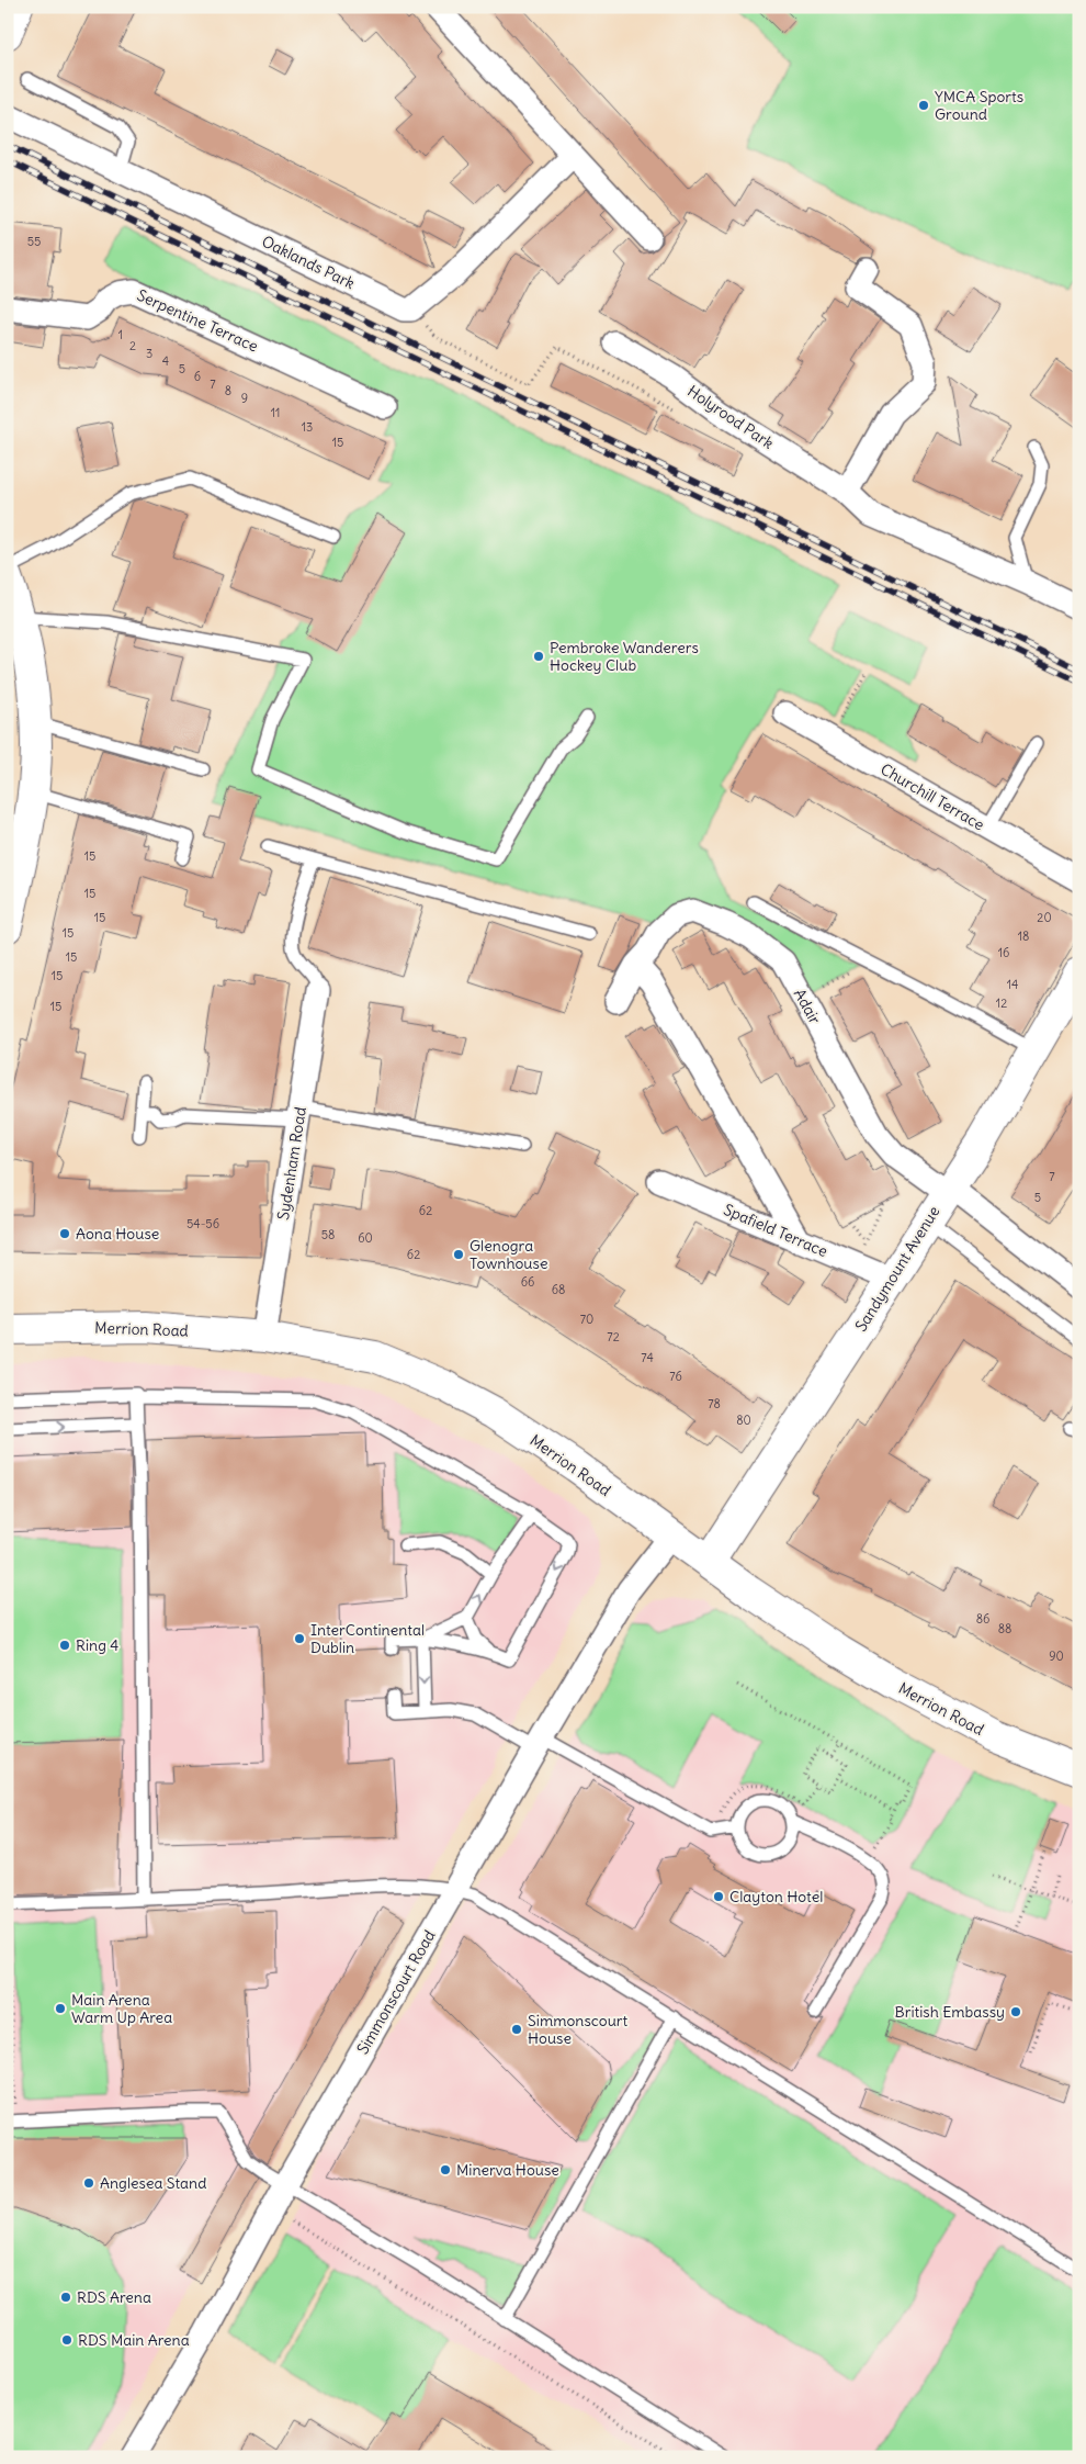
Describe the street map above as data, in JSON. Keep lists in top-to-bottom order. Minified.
{"streets":{"main road":["Sandymount Avenue","Merrion Road"],"street":["Oaklands Park","Serpentine Terrace","Holyrood Park","Churchill Terrace","Adair","Sydenham Road","Spafield Terrace","Simmonscourt Road"]},"crossings":[["Adair","Sandymount Avenue"],["Sydenham Road","Merrion Road"],["Spafield Terrace","Sandymount Avenue"],["Sandymount Avenue","Merrion Road"],["Merrion Road","Simmonscourt Road"]],"places":["YMCA Sports Ground","Pembroke Wanderers Hockey Club","Aona House","Glenogra Townhouse","InterContinental Dublin","Ring 4","Clayton Hotel","Main Arena Warm Up Area","British Embassy","Simmonscourt House","Minerva House","Anglesea Stand","RDS Arena","RDS Main Arena"],"house_numbers":["55","1","2","3","4","5","6","7","8","9","11","13","15","15","15","15","20","15","18","16","15","15","14","12","15","7","5","62","54-56","58","60","62","66","68","70","72","74","76","78","80","86","88","90"]}
